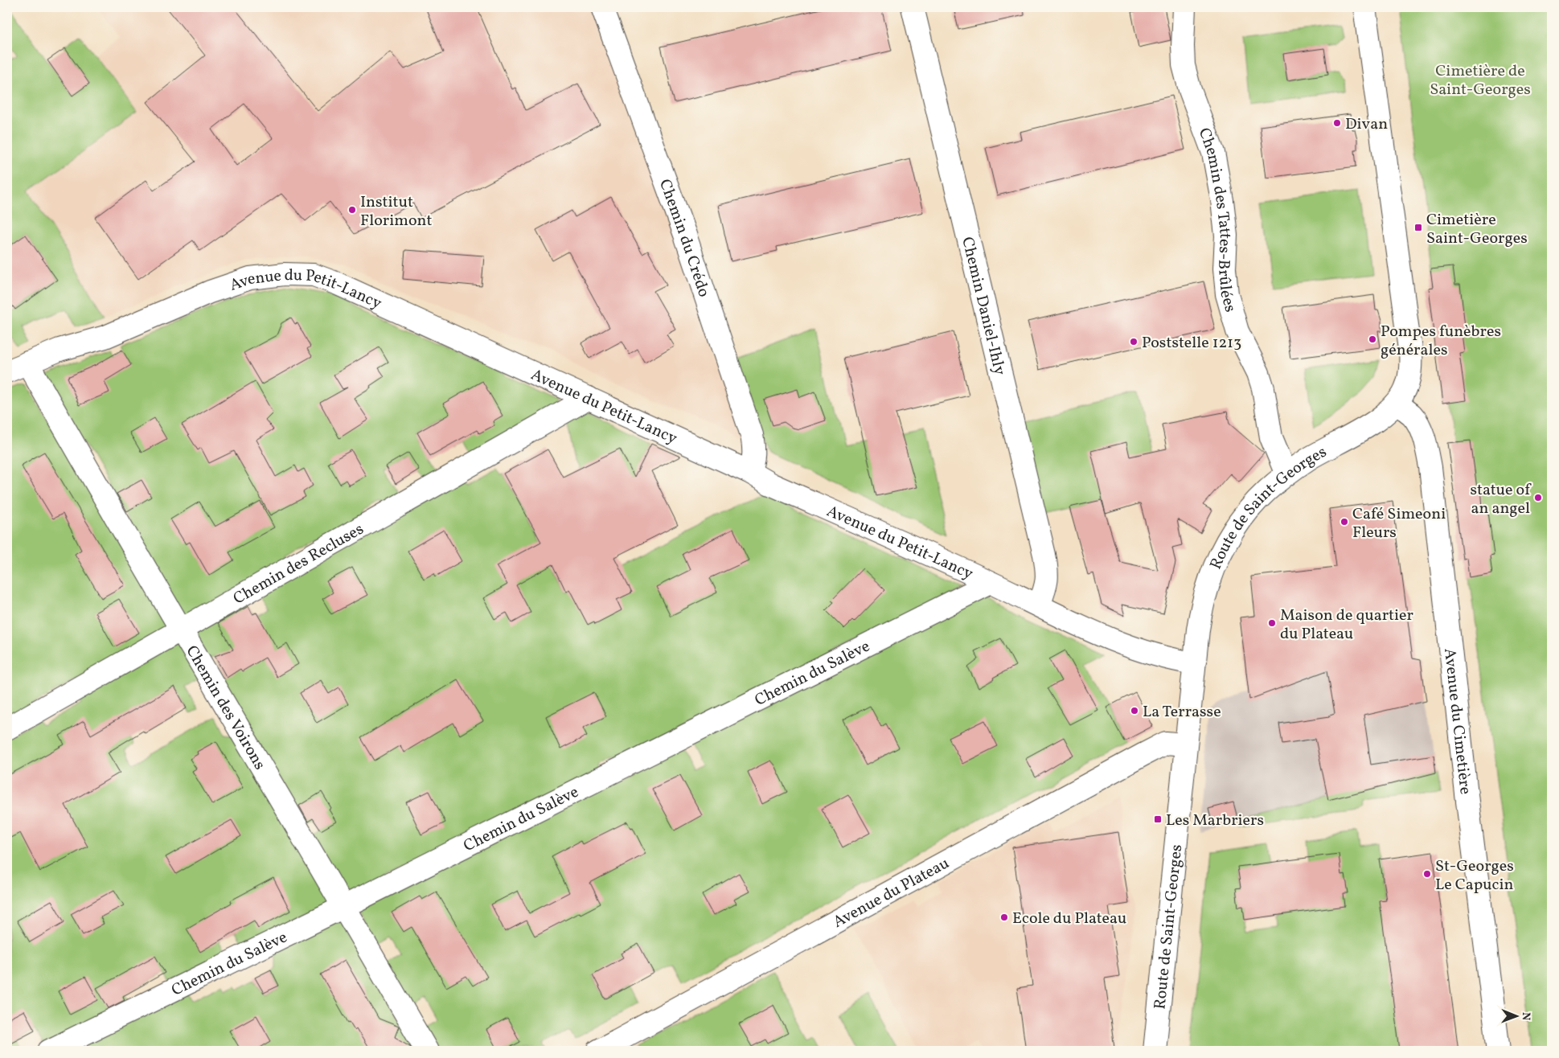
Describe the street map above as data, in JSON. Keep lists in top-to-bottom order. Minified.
{"streets":{"street":["Chemin des Tattes-Brûlées","Chemin du Crédo","Avenue du Petit-Lancy","Chemin Daniel-Ihly","Route de Saint-Georges","Chemin des Recluses","Chemin du Salève","Chemin des Voirons","Avenue du Cimetière","Avenue du Plateau"]},"crossings":[["Chemin des Tattes-Brûlées","Route de Saint-Georges"],["Chemin du Crédo","Avenue du Petit-Lancy"],["Avenue du Petit-Lancy","Chemin Daniel-Ihly"],["Avenue du Petit-Lancy","Route de Saint-Georges"],["Avenue du Petit-Lancy","Chemin des Recluses"],["Avenue du Petit-Lancy","Chemin du Salève"],["Avenue du Petit-Lancy","Chemin des Voirons"],["Route de Saint-Georges","Avenue du Cimetière"],["Route de Saint-Georges","Avenue du Plateau"],["Chemin des Recluses","Chemin des Voirons"],["Chemin du Salève","Chemin des Voirons"]],"parks":["Cimetière de Saint-Georges"],"places":{"other":["Divan","Institut Florimont","Pompes funèbres générales","Poststelle 1213","statue of an angel","Café Simeoni Fleurs","Maison de quartier du Plateau","La Terrasse","St-Georges Le Capucin","Ecole du Plateau"],"transit":["Cimetière Saint-Georges","Les Marbriers"]},"north":"right"}
